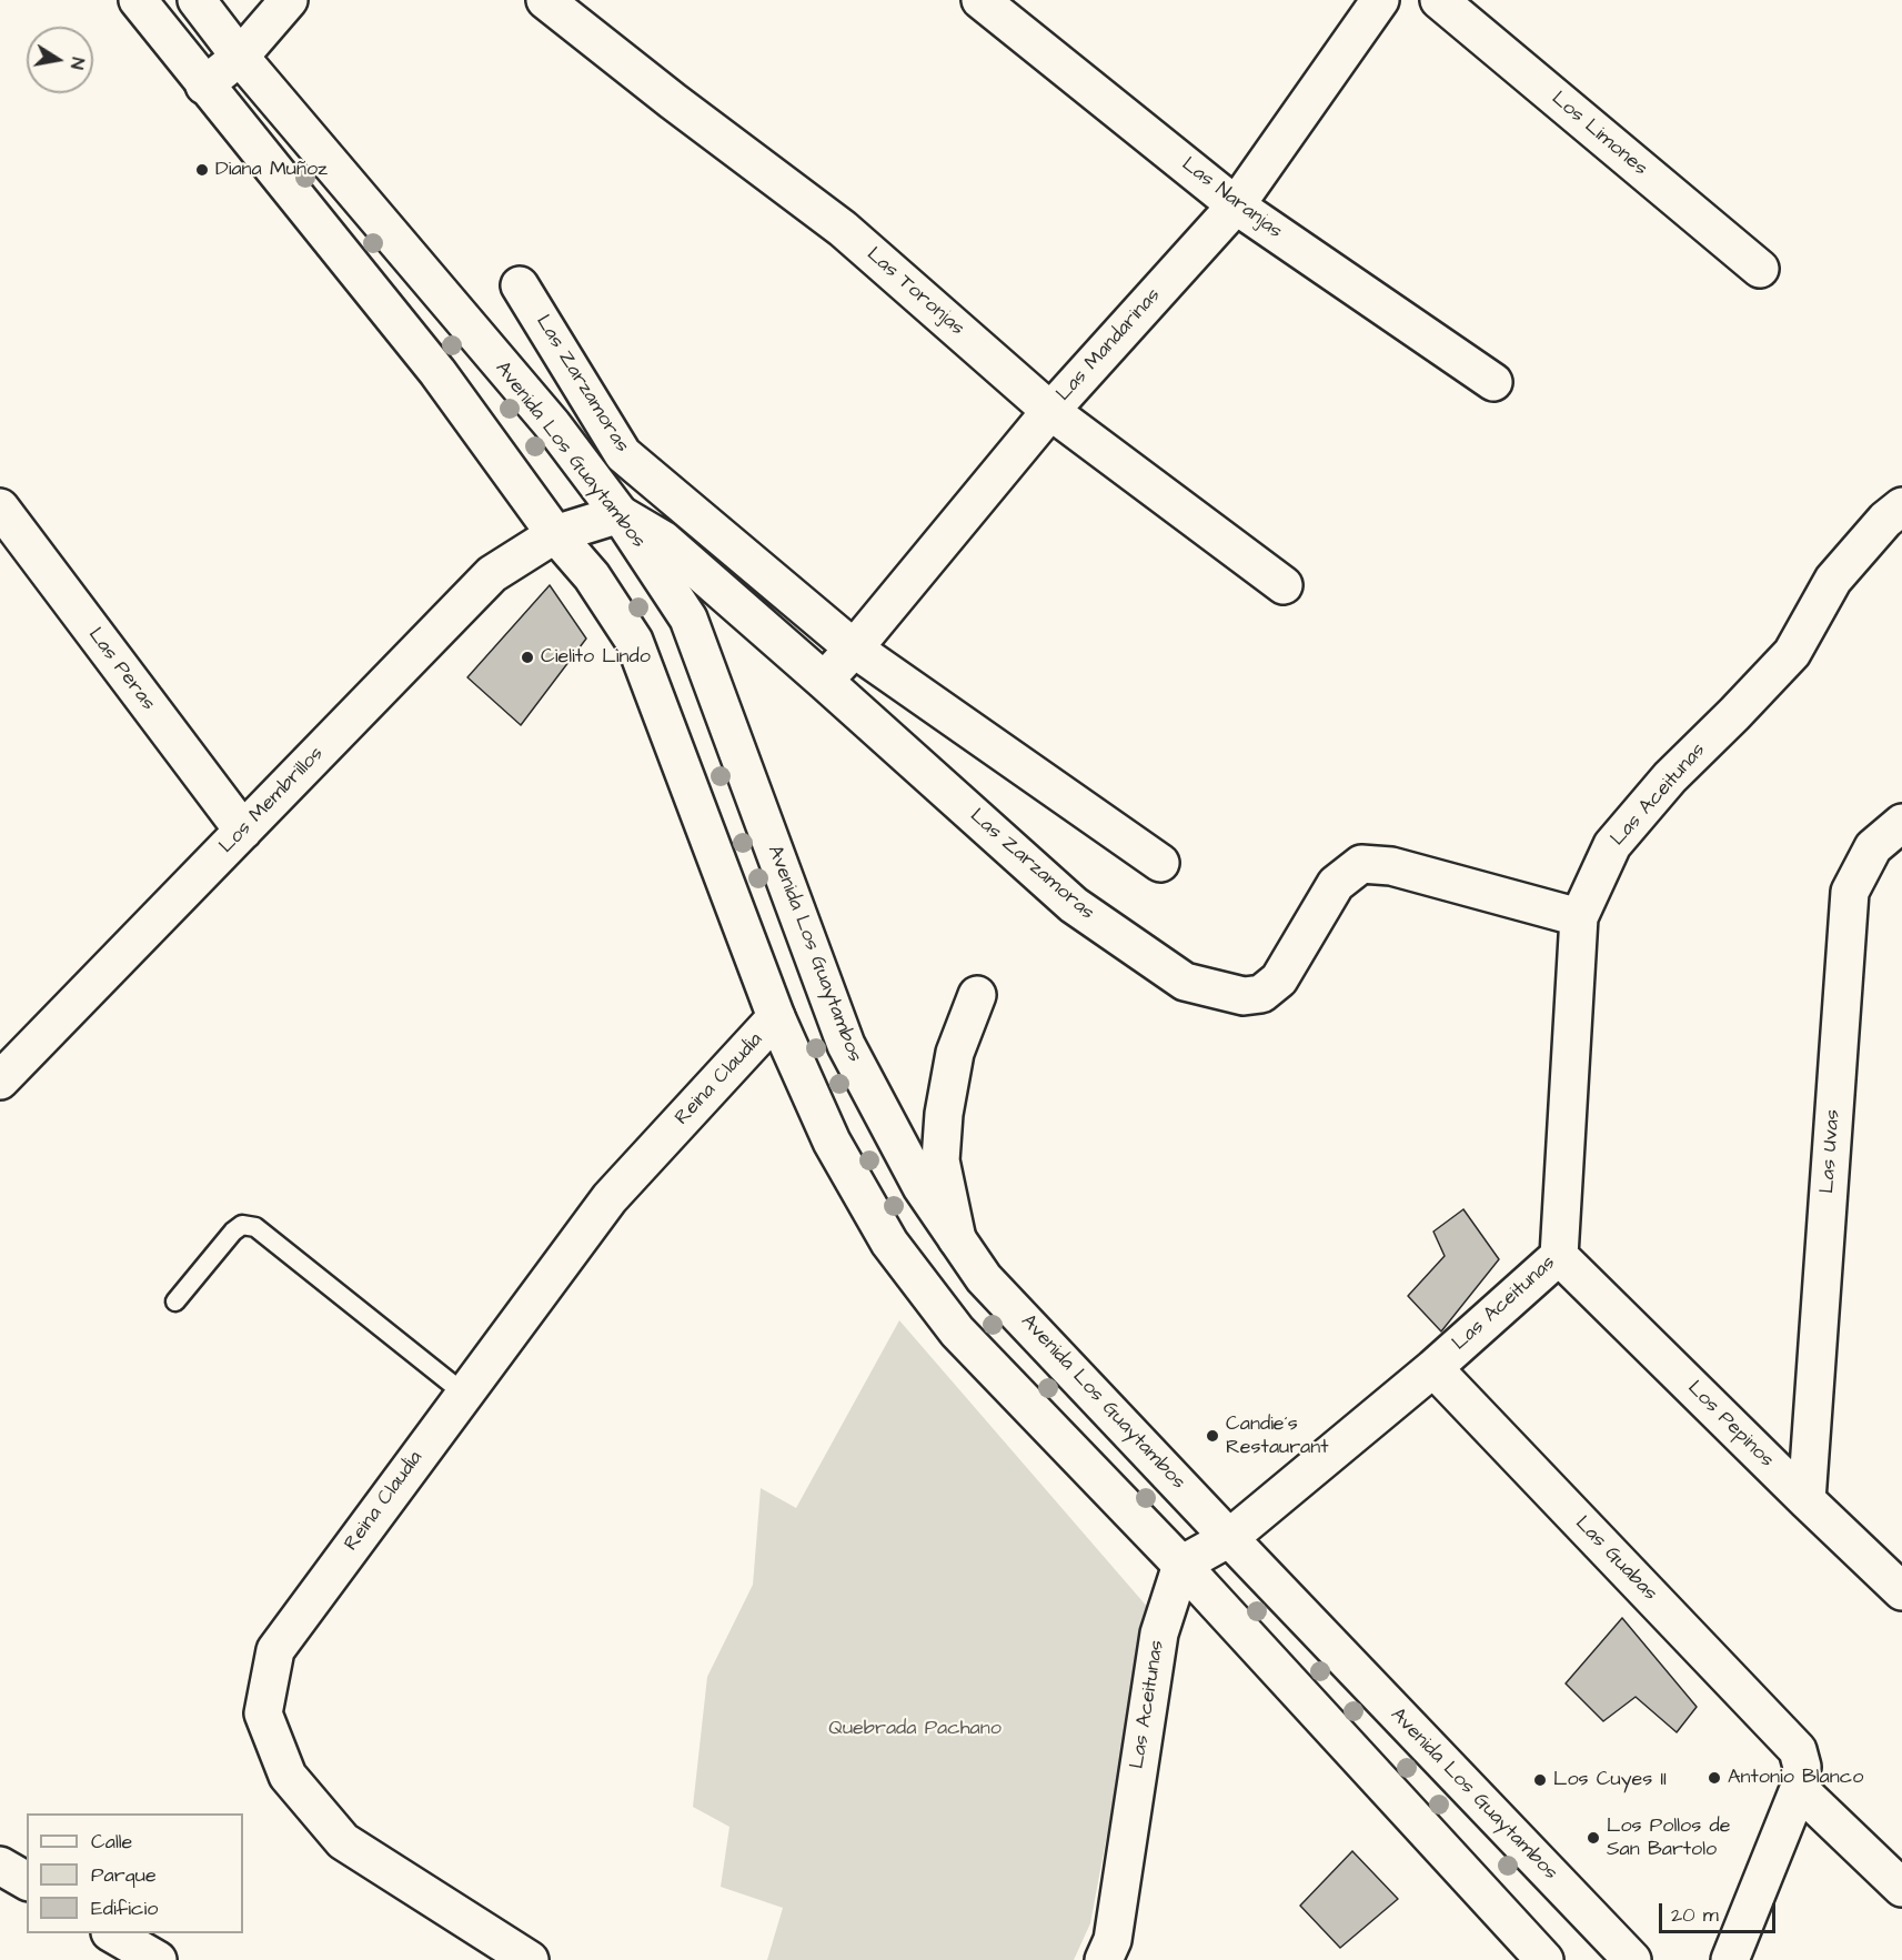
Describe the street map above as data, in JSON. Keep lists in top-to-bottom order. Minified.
{"streets":{"street":["Los Limones","Las Naranjas","Las Toronjas","Las Mandarinas","Las Zarzamoras","Avenida Los Guaytambos","Las Peras","Las Aceitunas","Los Membrillos","Reina Claudia","Las Uvas","Los Pepinos","Las Guabas"]},"crossings":[["Las Naranjas","Las Mandarinas"],["Las Toronjas","Las Mandarinas"],["Las Mandarinas","Las Zarzamoras"],["Las Zarzamoras","Avenida Los Guaytambos"],["Las Zarzamoras","Las Aceitunas"],["Las Zarzamoras","Los Membrillos"],["Avenida Los Guaytambos","Las Aceitunas"],["Avenida Los Guaytambos","Los Membrillos"],["Las Peras","Los Membrillos"],["Las Aceitunas","Los Pepinos"],["Las Aceitunas","Las Guabas"],["Las Uvas","Los Pepinos"]],"parks":["Quebrada Pachano"],"places":["Diana Muñoz","Cielito Lindo","Candie´s Restaurant","Antonio Blanco","Los Cuyes II","Los Pollos de San Bartolo"],"legend":["Calle","Parque","Edificio"],"scale_bar":"20 m","north":"right"}
